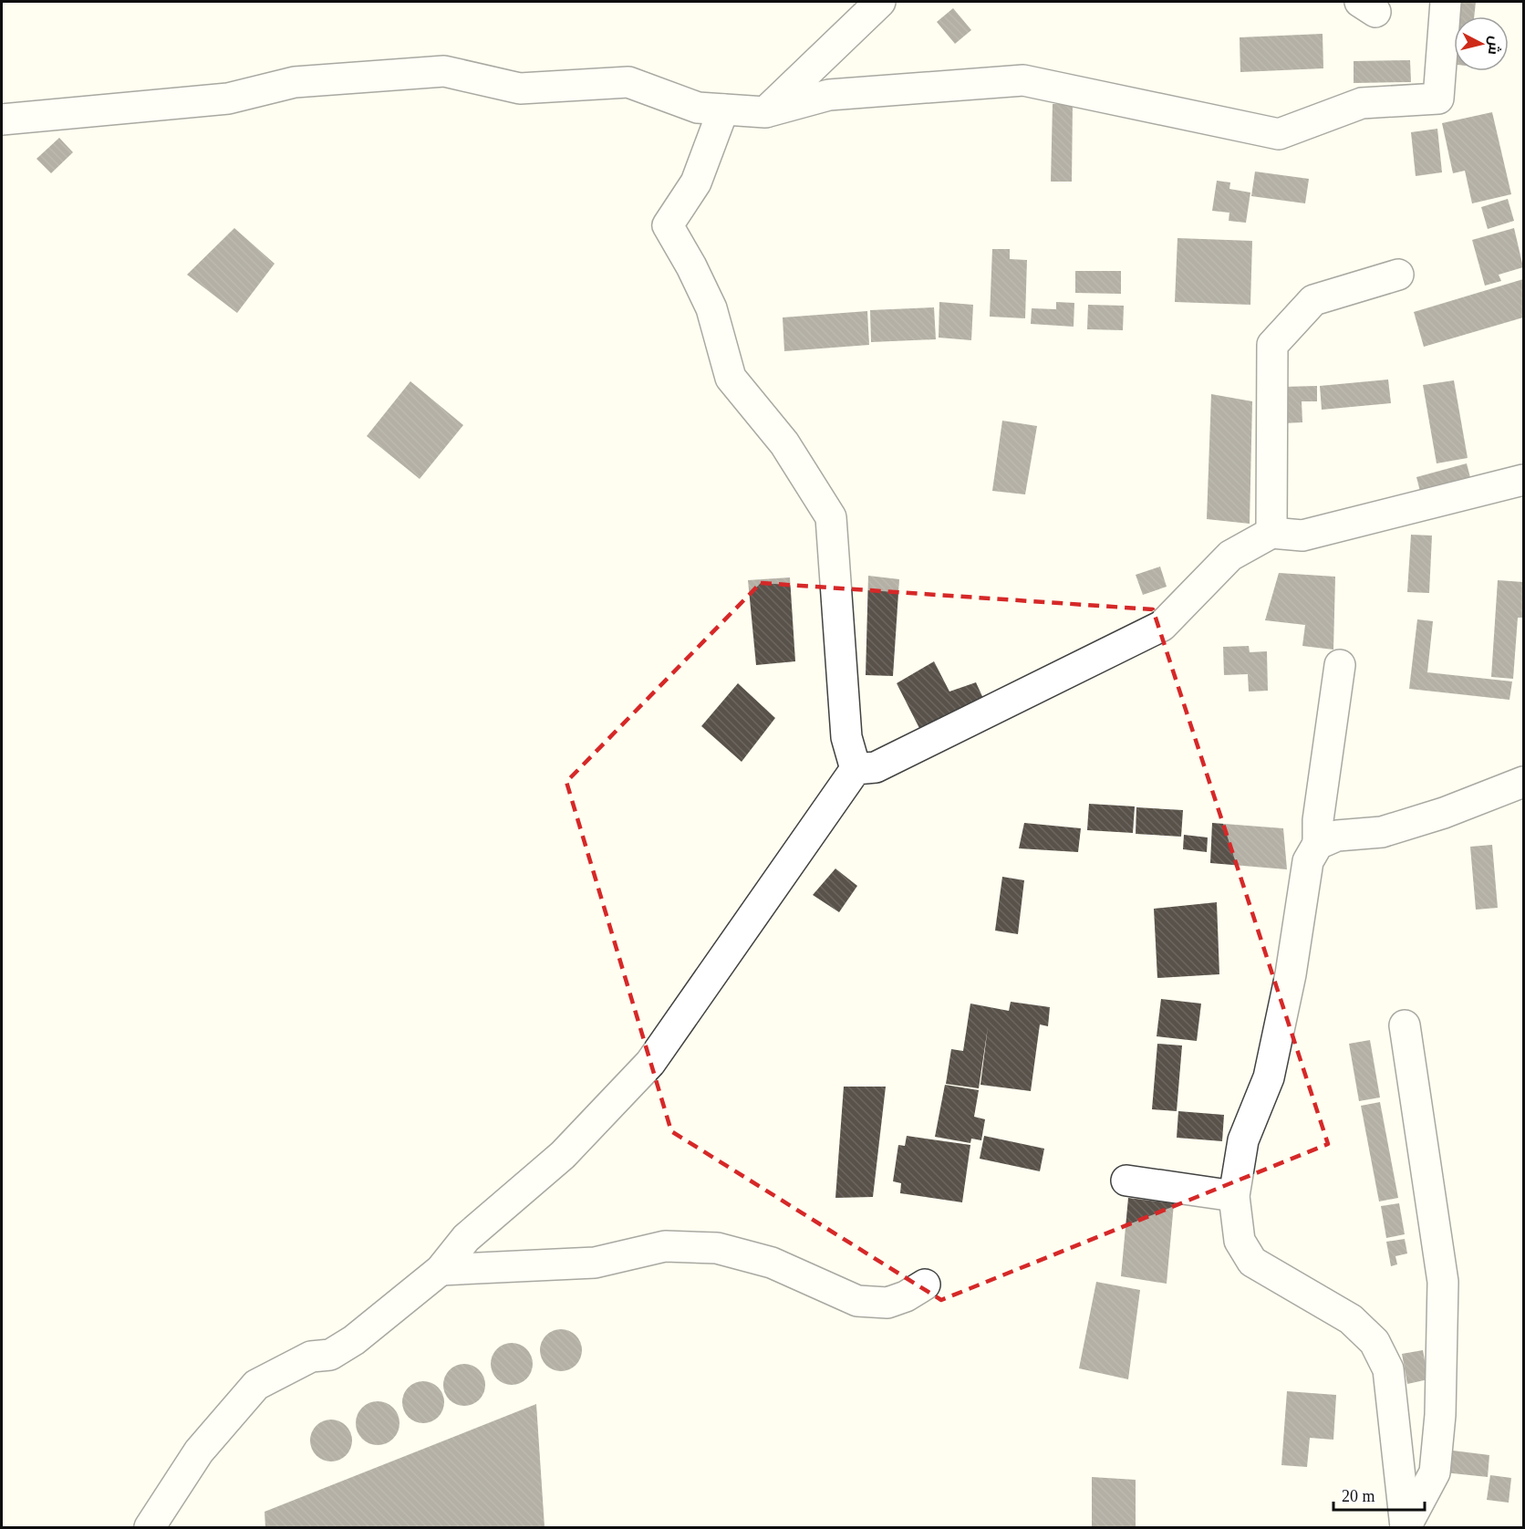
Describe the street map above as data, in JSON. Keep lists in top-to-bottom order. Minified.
{"scale_bar":"20 m","north":"right"}
